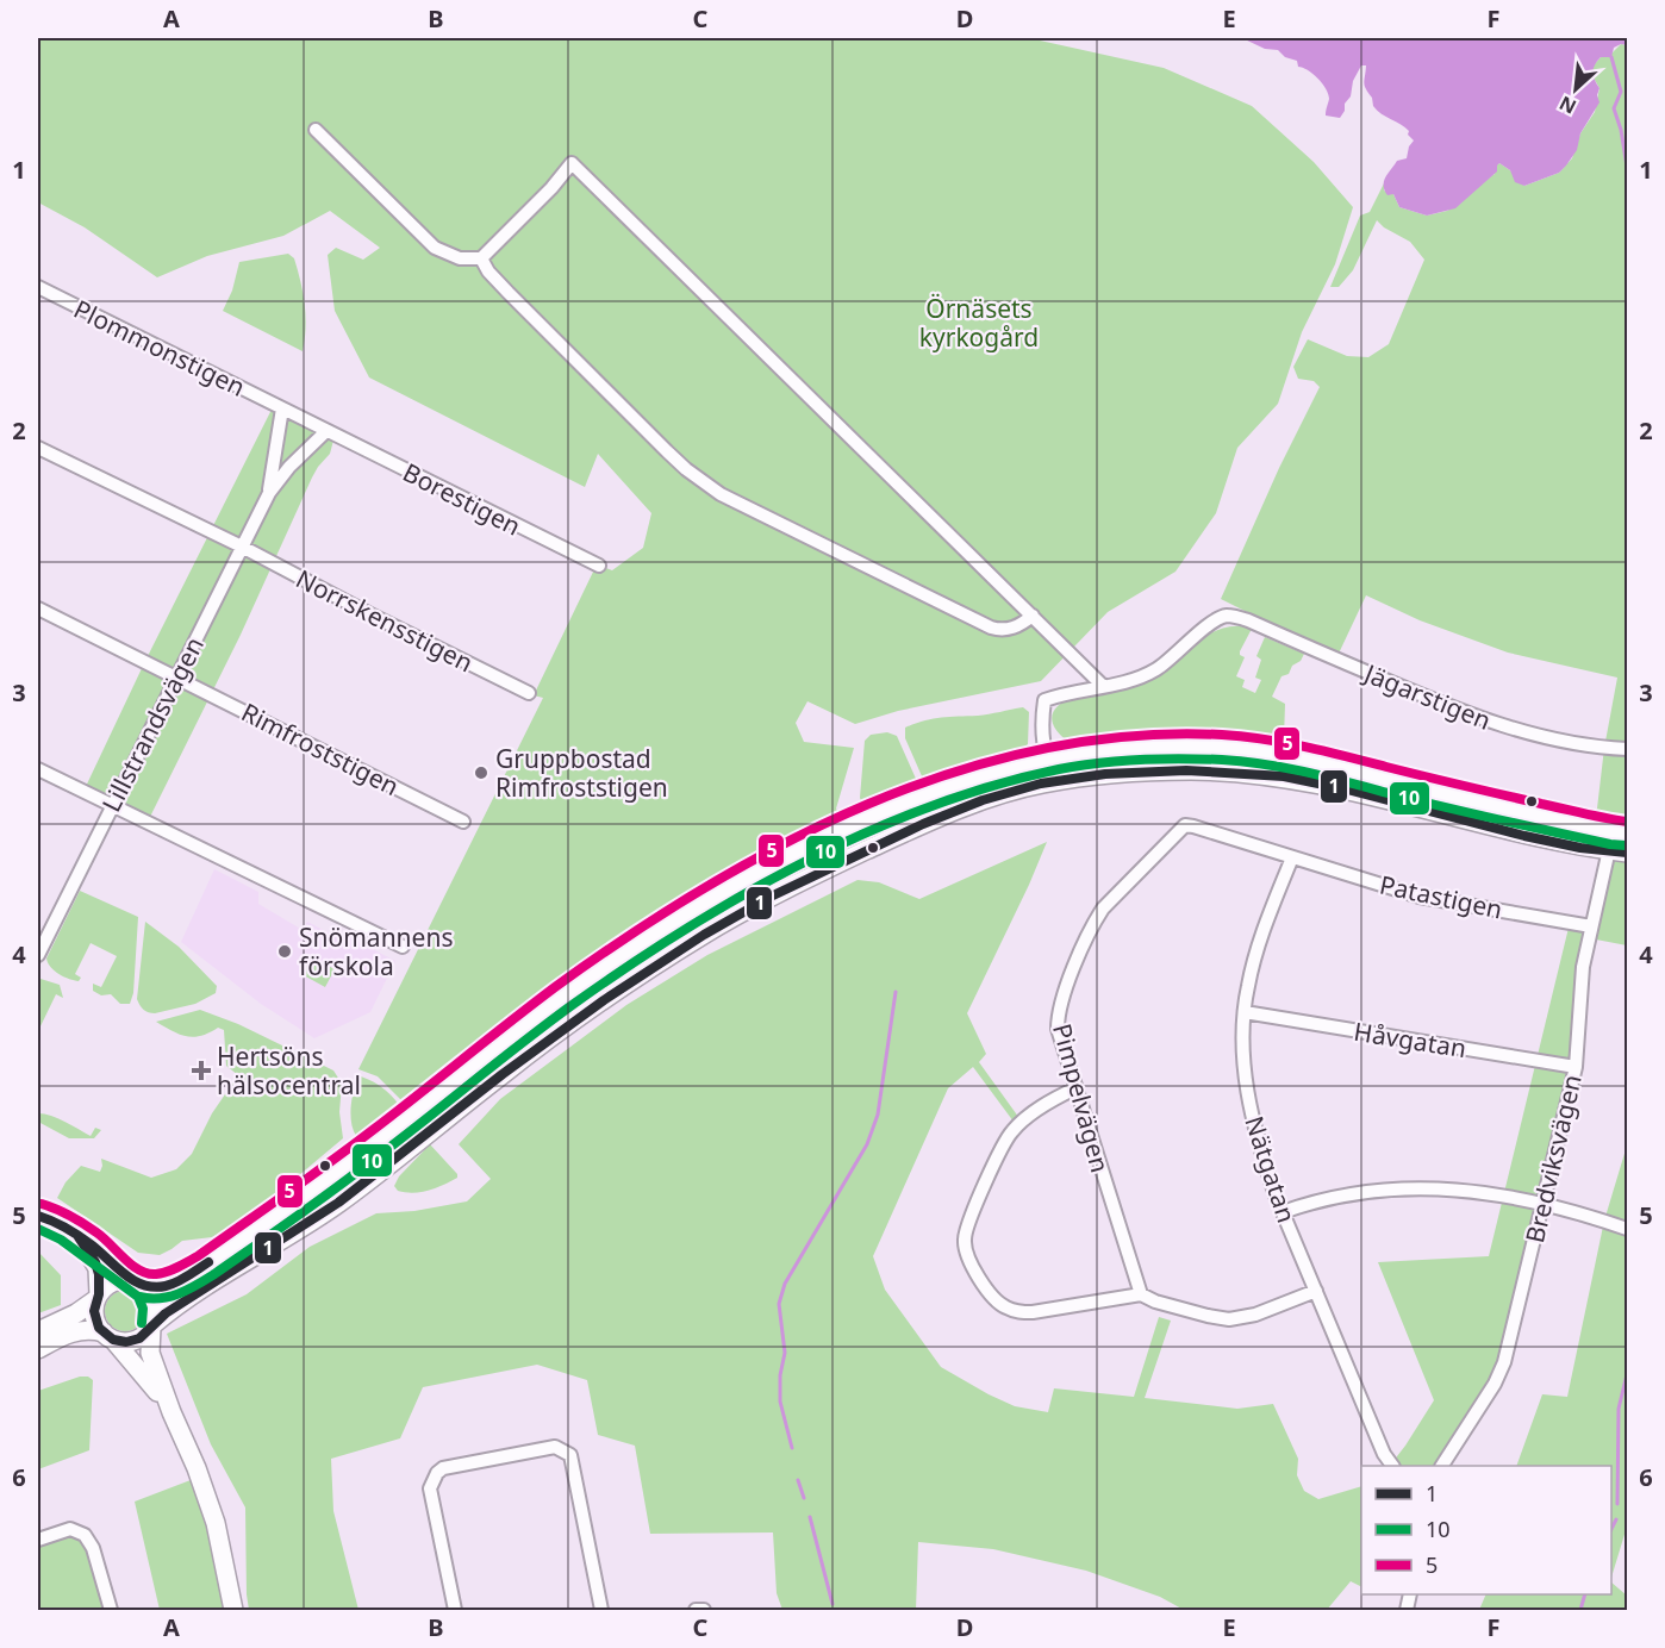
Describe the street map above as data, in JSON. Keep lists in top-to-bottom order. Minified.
{"streets":{"street":["Plommonstigen","Borestigen","Norrskensstigen","Jägarstigen","Lillstrandsvägen","Rimfroststigen","Patastigen","Håvgatan","Pimpelvägen","Bredviksvägen","Nätgatan"]},"crossings":[["Plommonstigen","Lillstrandsvägen"],["Borestigen","Lillstrandsvägen"],["Norrskensstigen","Lillstrandsvägen"],["Lillstrandsvägen","Rimfroststigen"],["Patastigen","Pimpelvägen"],["Patastigen","Bredviksvägen"],["Patastigen","Nätgatan"],["Håvgatan","Bredviksvägen"],["Håvgatan","Nätgatan"],["Pimpelvägen","Nätgatan"]],"parks":["Örnäsets kyrkogård"],"places":{"other":["Gruppbostad Rimfroststigen","Snömannens förskola"],"health":["Hertsöns hälsocentral"]},"lines":["transit line 5","transit line 10","transit line 1"],"legend":["1","10","5"],"north":"bottom left","grid":{"columns":["A","B","C","D","E","F"],"rows":["1","2","3","4","5","6"]}}
